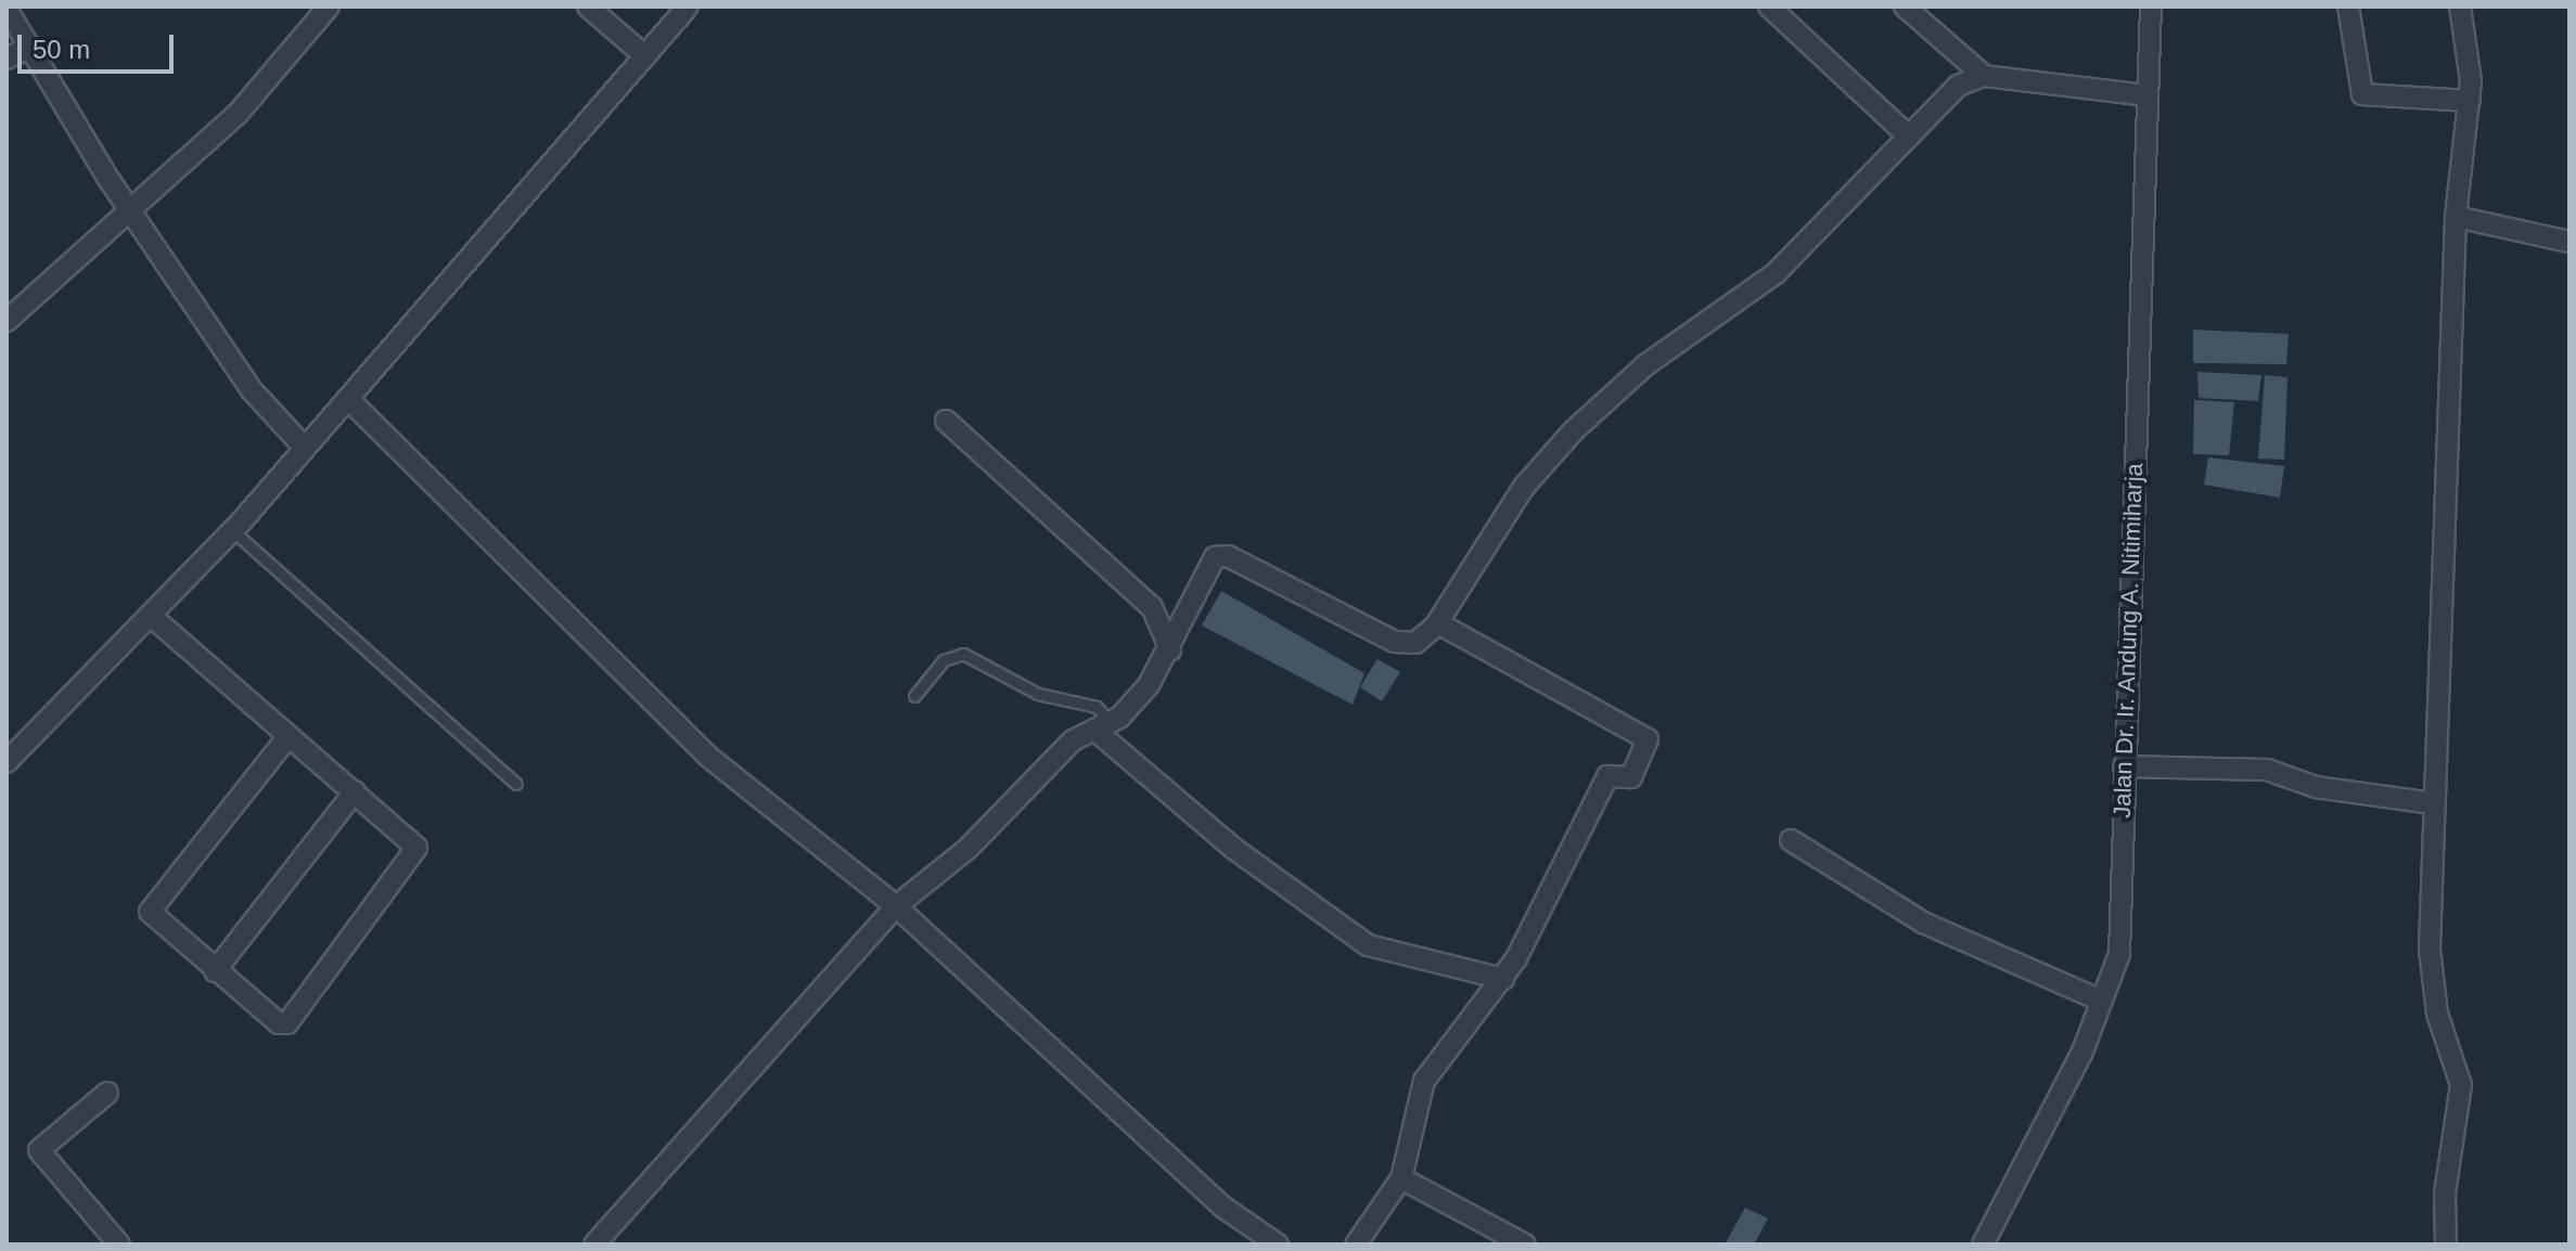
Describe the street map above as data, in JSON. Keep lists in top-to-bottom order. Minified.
{"streets":{"street":["Jalan Dr. Ir. Andung A. Nitimiharja"]},"scale_bar":"50 m"}
